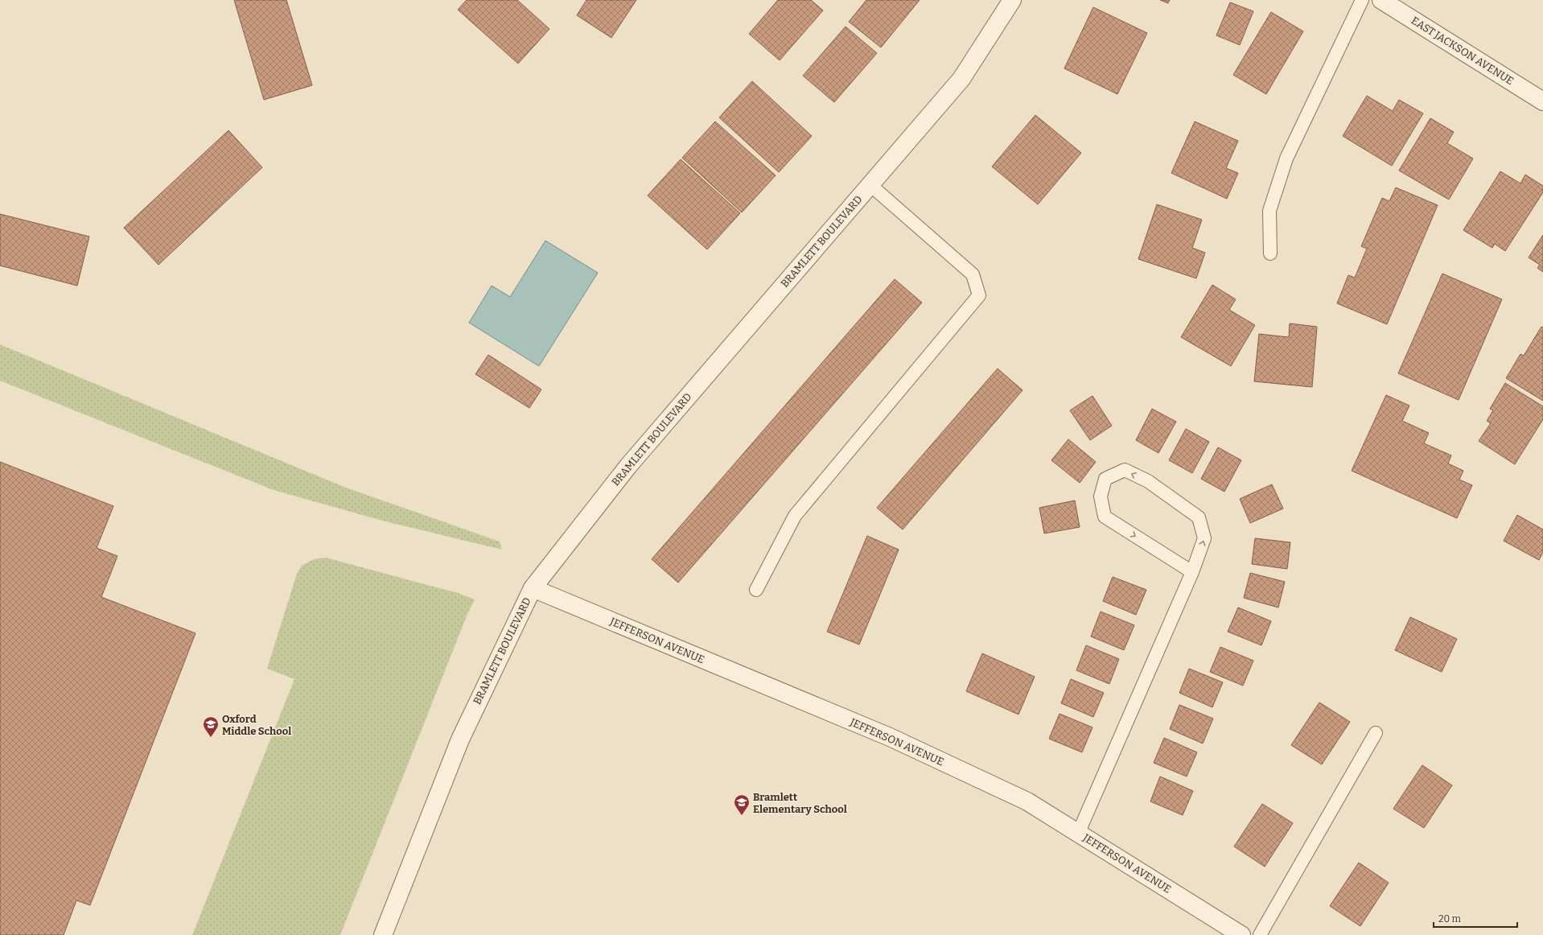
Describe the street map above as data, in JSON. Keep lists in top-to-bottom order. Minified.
{"streets":{"street":["EAST JACKSON AVENUE","BRAMLETT BOULEVARD","JEFFERSON AVENUE"]},"crossings":[["BRAMLETT BOULEVARD","JEFFERSON AVENUE"]],"places":{"school or university":["Oxford Middle School","Bramlett Elementary School"]},"scale_bar":"20 m"}
